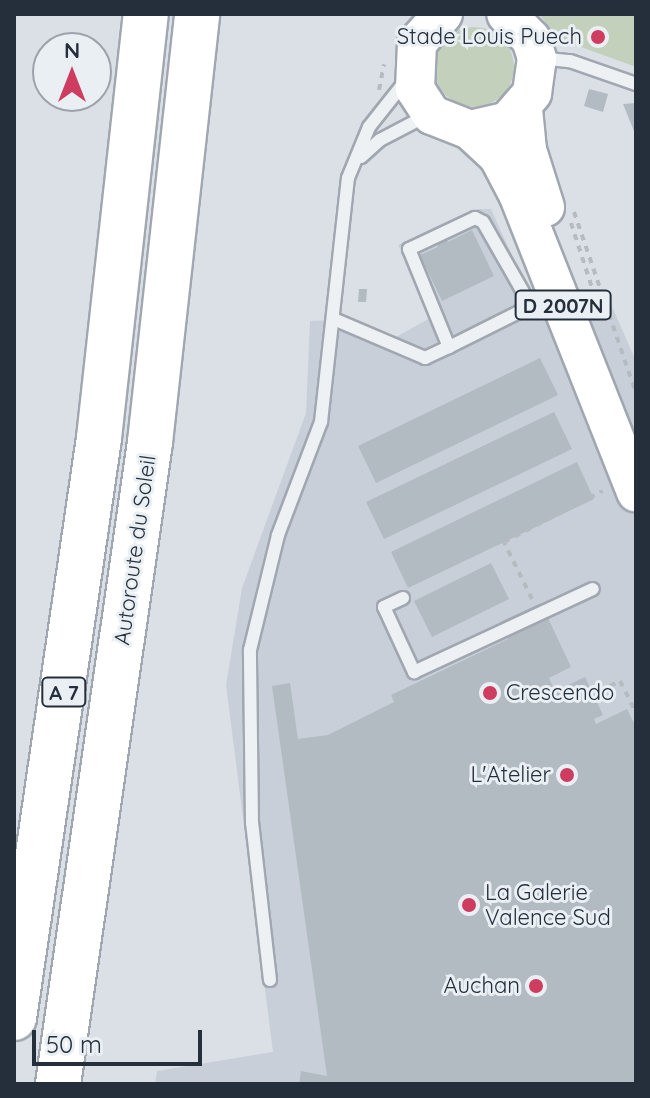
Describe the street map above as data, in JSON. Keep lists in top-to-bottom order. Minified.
{"streets":{"highway":["Autoroute du Soleil","A 7"],"main road":["D 2007N"]},"places":["Stade Louis Puech","Crescendo","L'Atelier","La Galerie Valence Sud","Auchan"],"scale_bar":"50 m","north":"top"}
